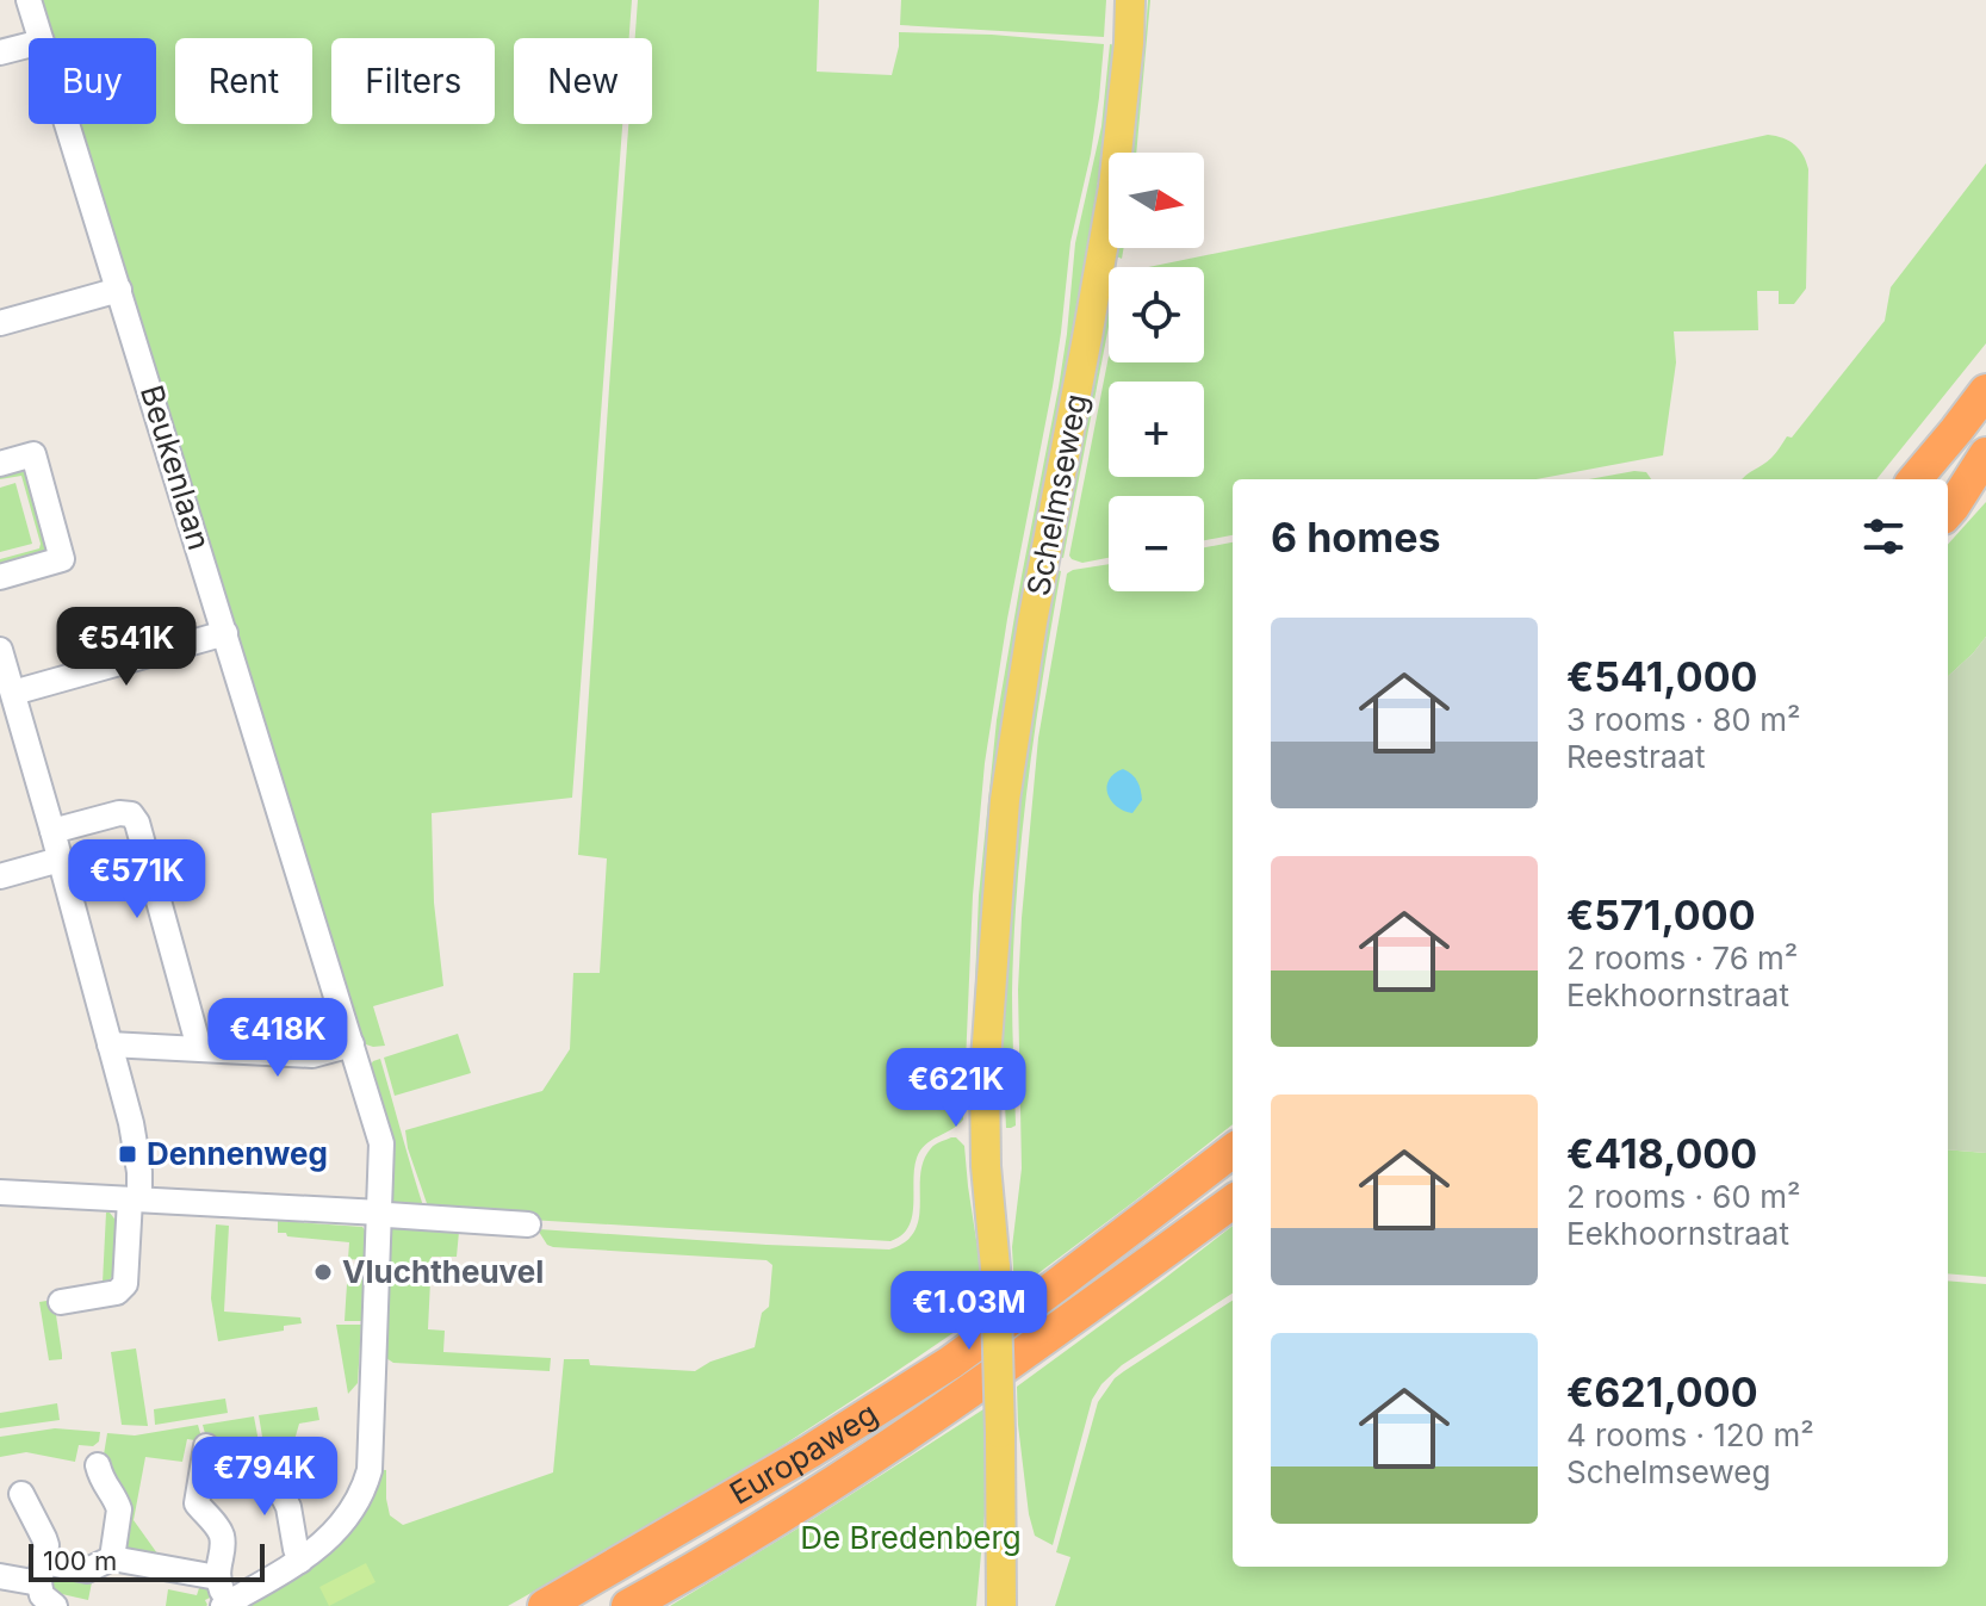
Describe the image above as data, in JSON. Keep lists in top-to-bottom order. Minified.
{"streets":{"highway":["Europaweg"],"main road":["Schelmseweg"],"street":["Beukenlaan"]},"parks":["De Bredenberg"],"places":{"transit":["Dennenweg"],"other":["Vluchtheuvel"]},"scale_bar":"100 m","north":"right","page":{"chip":["Buy","Rent","Filters","New"],"map_buttons":["+","−"],"heading":"6 homes","list":[{"name":"€541,000","note":"3 rooms · 80 m² · Reestraat"},{"name":"€571,000","note":"2 rooms · 76 m² · Eekhoornstraat"},{"name":"€418,000","note":"2 rooms · 60 m² · Eekhoornstraat"},{"name":"€621,000","note":"4 rooms · 120 m² · Schelmseweg"}],"price":["€541K","€571K","€418K","€621K","€1.03M","€794K"],"scale":"100 m"}}
